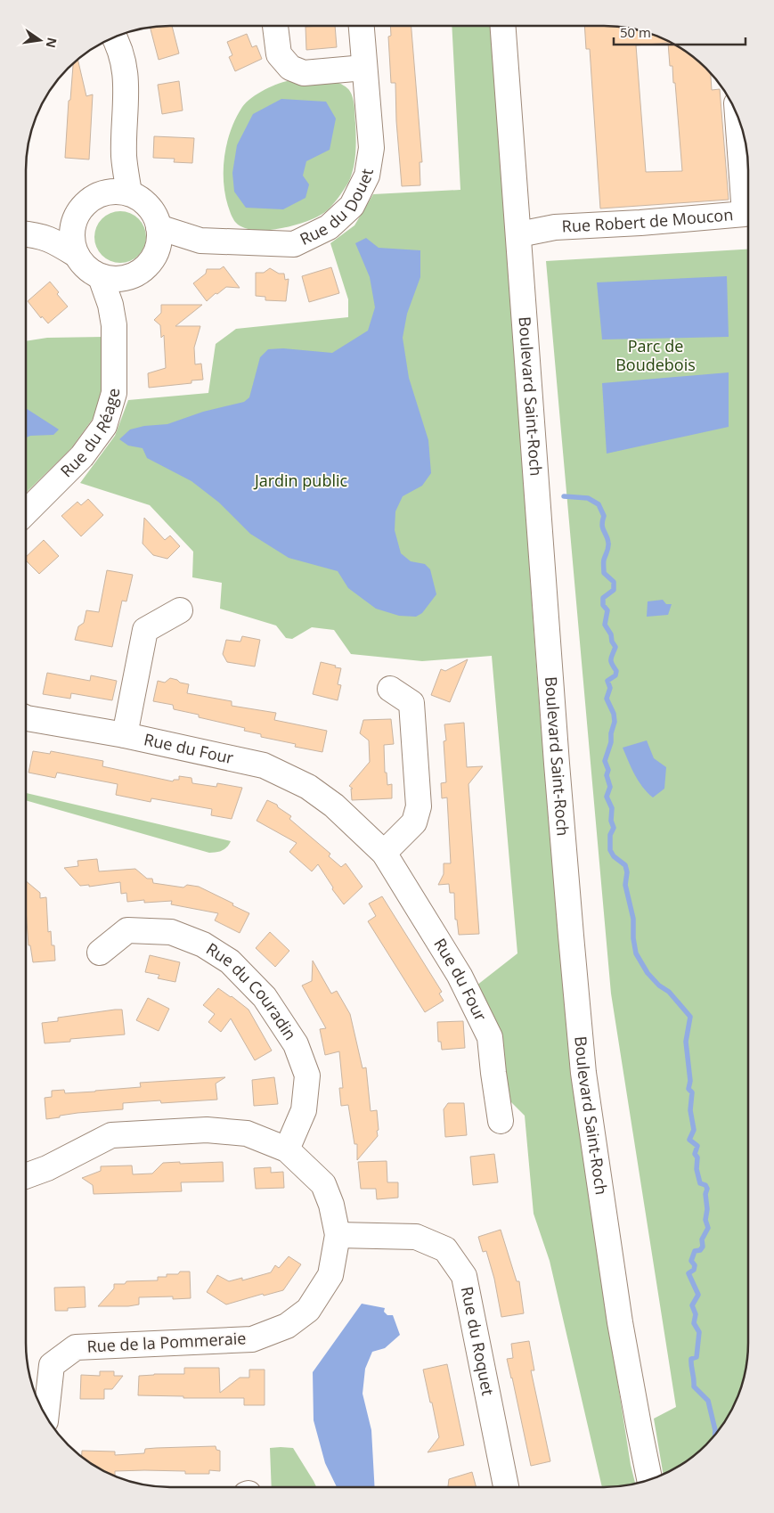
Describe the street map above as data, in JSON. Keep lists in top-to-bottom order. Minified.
{"streets":{"street":["Rue du Douet","Rue Robert de Moucon","Boulevard Saint-Roch","Rue du Réage","Rue du Four","Rue du Couradin","Rue du Roquet","Rue de la Pommeraie"]},"crossings":[["Rue Robert de Moucon","Boulevard Saint-Roch"],["Rue du Roquet","Rue de la Pommeraie"]],"parks":["Parc de Boudebois","Jardin public"],"scale_bar":"50 m","north":"right"}
